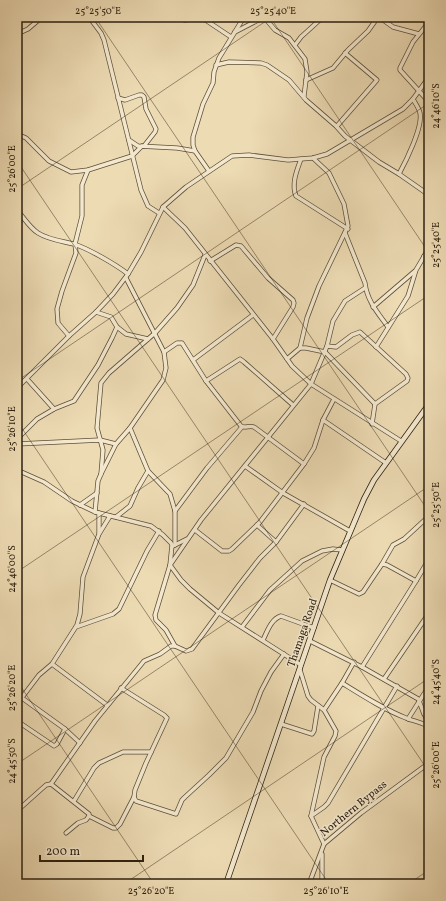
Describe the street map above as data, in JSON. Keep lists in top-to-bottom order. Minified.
{"streets":{"main road":["Thamaga Road"],"street":["Northern Bypass"]},"scale_bar":"200 m","coordinates":["25°25'50\"E","25°25'40\"E","24°46'10\"S","25°26'00\"E","25°26'10\"E","24°46'00\"S","24°45'40\"S","25°26'20\"E","24°45'50\"S"]}
